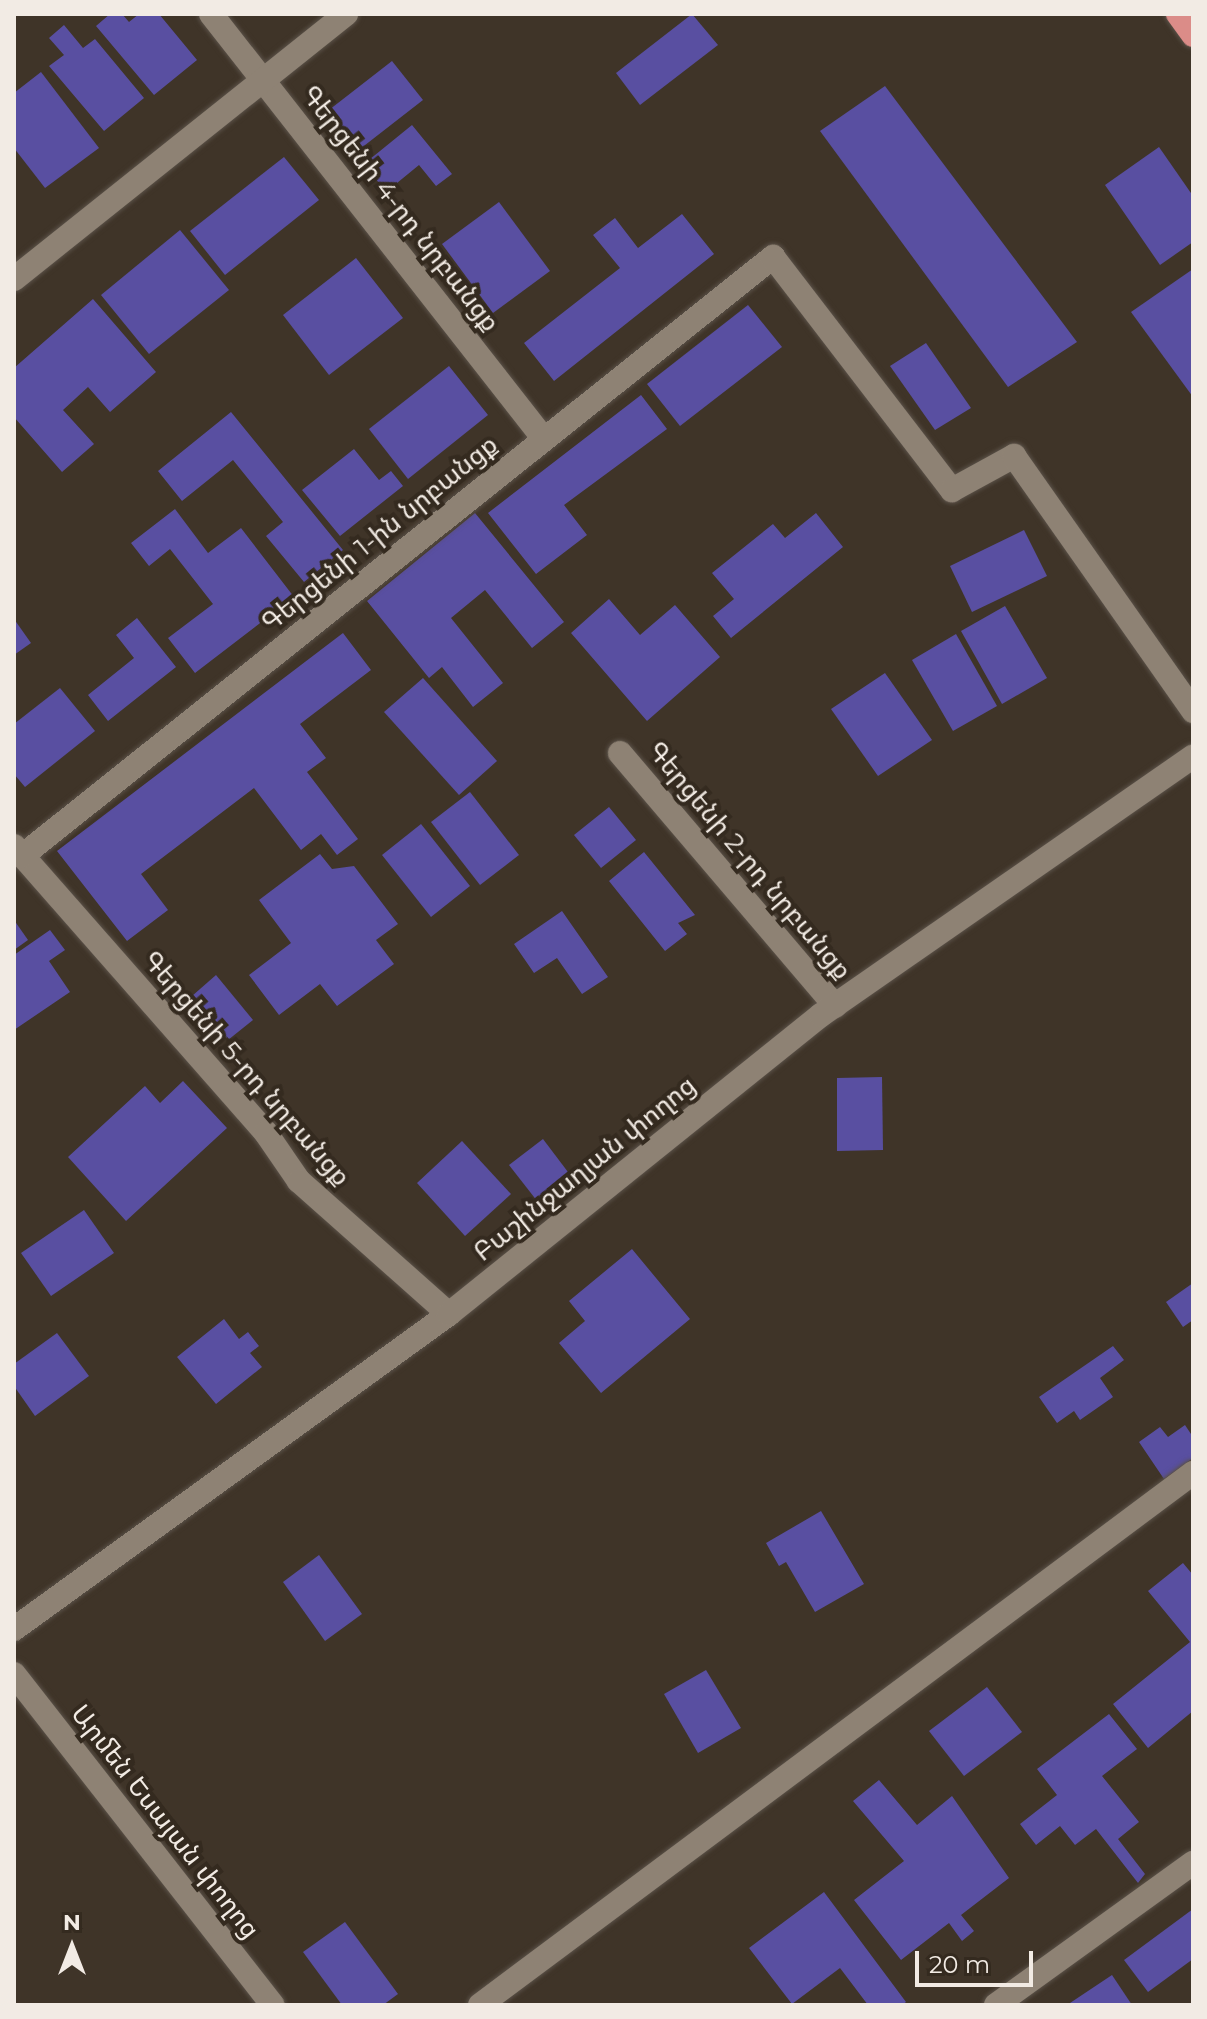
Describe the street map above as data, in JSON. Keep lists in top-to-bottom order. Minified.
{"streets":{"street":["Գերցենի 4-րդ նրբանցք","Գերցենի 1-ին նրբանցք","Գերցենի 2-րդ նրբանցք","Գերցենի 5-րդ նրբանցք","Բաշինջաղյան փողոց","Արմեն Եսայան փողոց"]},"crossings":[["Գերցենի 4-րդ նրբանցք","Գերցենի 1-ին նրբանցք"],["Գերցենի 1-ին նրբանցք","Գերցենի 5-րդ նրբանցք"],["Գերցենի 2-րդ նրբանցք","Բաշինջաղյան փողոց"],["Գերցենի 5-րդ նրբանցք","Բաշինջաղյան փողոց"]],"scale_bar":"20 m","north":"top"}
